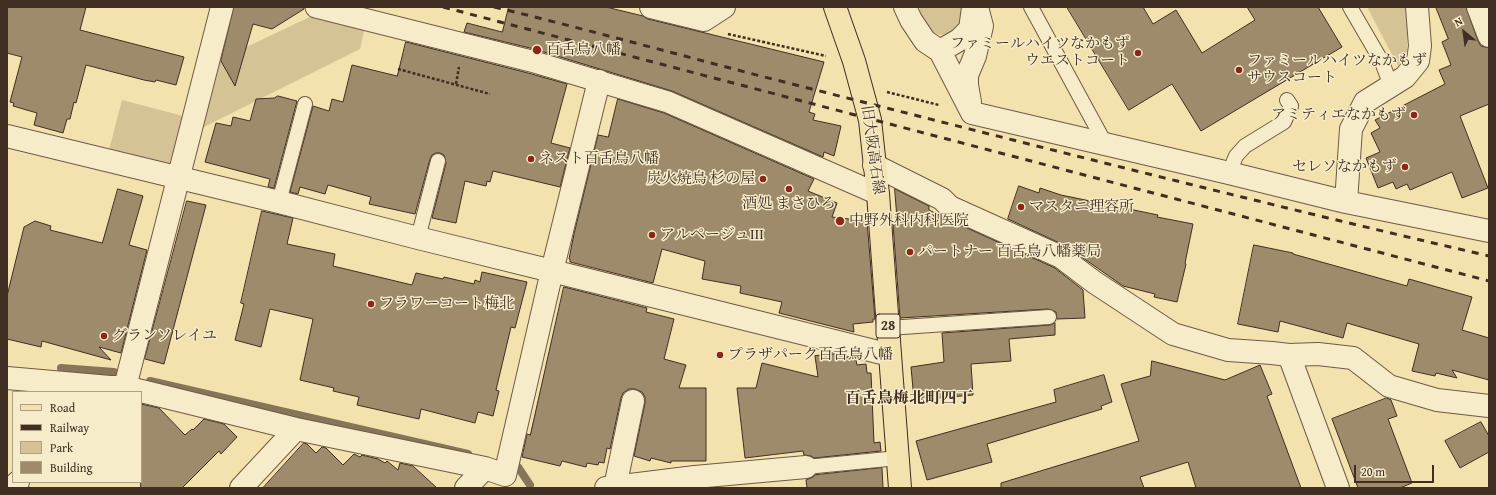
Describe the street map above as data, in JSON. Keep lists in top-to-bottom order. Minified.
{"streets":{"main road":["旧大阪高石線","28"]},"districts":["百舌鳥梅北町四丁"],"places":["百舌鳥八幡","ファミールハイツなかもず ウエストコート","ファミールハイツなかもず サウスコート","アミティエなかもず","ネスト百舌鳥八幡","セレソなかもず","炭火焼鳥 杉の屋","酒処 まさひろ","マスタニ理容所","中野外科内科医院","アルページュⅢ","パートナー 百舌鳥八幡薬局","フラワーコート梅北","グランソレイユ","プラザパーク百舌鳥八幡"],"legend":["Road","Railway","Park","Building"],"scale_bar":"20 m","north":"top left"}
